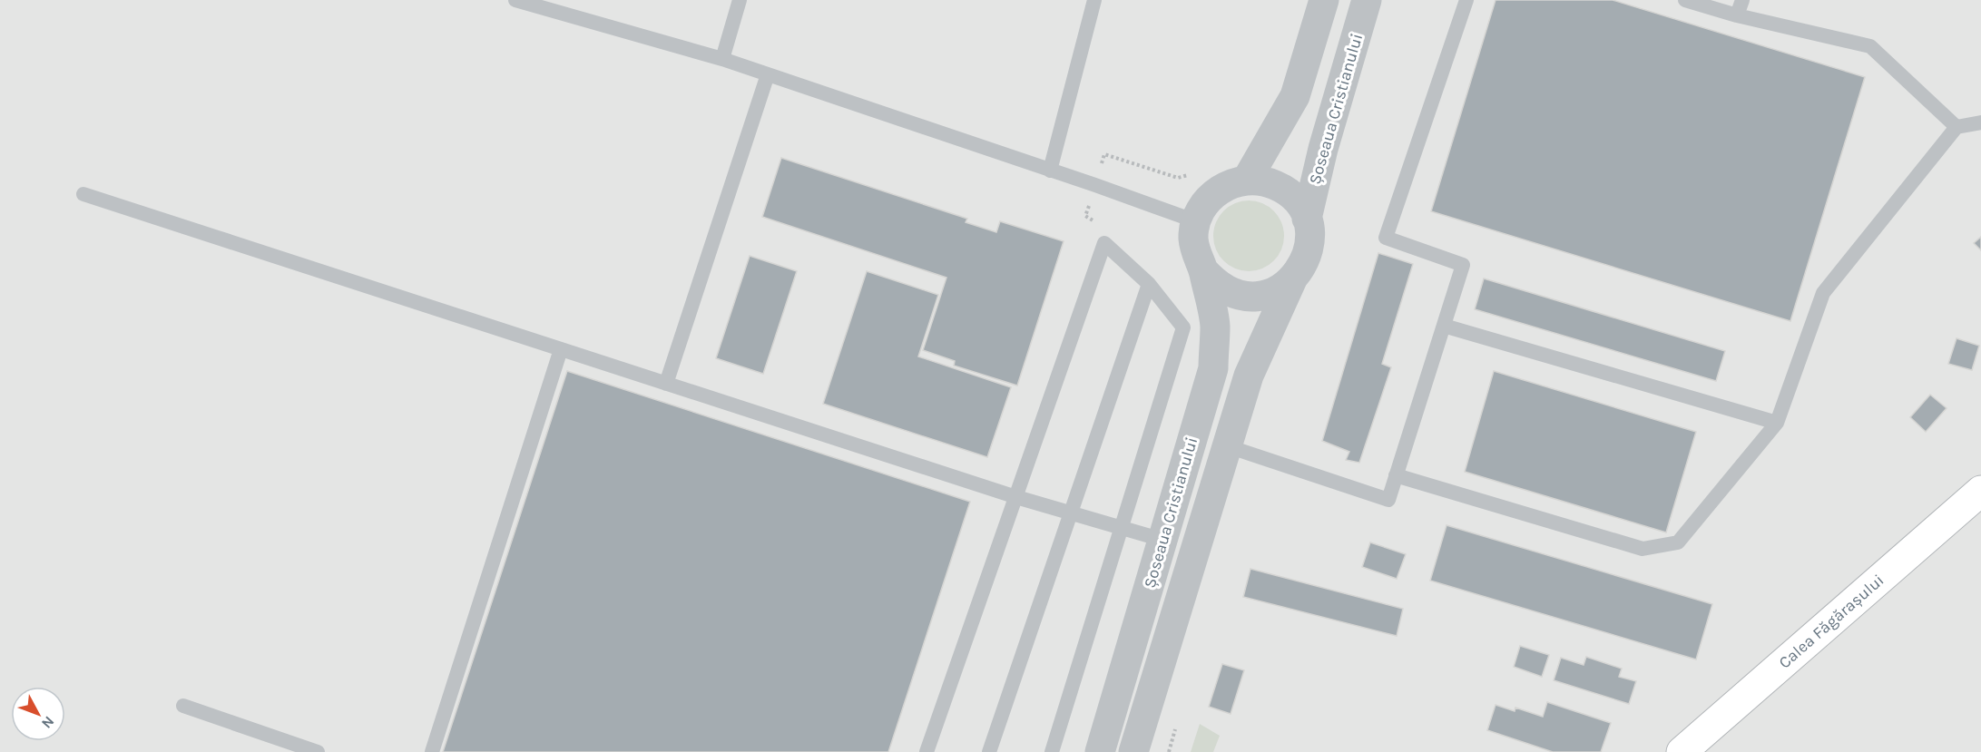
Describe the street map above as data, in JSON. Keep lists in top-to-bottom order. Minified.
{"streets":{"main road":["Calea Făgărașului"],"street":["Șoseaua Cristianului"]},"north":"bottom right"}
